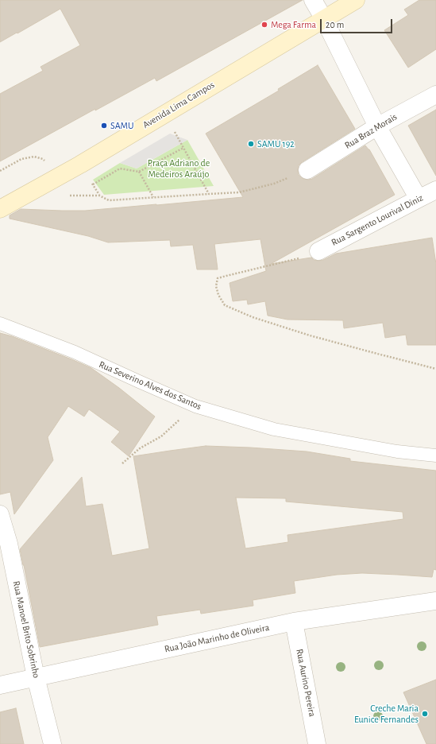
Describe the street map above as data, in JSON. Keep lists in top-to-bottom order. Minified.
{"streets":{"main road":["Avenida Lima Campos"],"street":["Rua Braz Morais","Rua Sargento Lourival Diniz","Rua Manoel Brito Sobrinho","Rua João Marinho de Oliveira","Rua Aurino Pereira"],"lane":["Rua Severino Alves dos Santos"]},"crossings":[["Rua Manoel Brito Sobrinho","Rua João Marinho de Oliveira"],["Rua João Marinho de Oliveira","Rua Aurino Pereira"]],"parks":["Praça Adriano de Medeiros Araújo"],"places":["Mega Farma","SAMU","SAMU 192","Creche Maria Eunice Fernandes"],"scale_bar":"20 m"}
